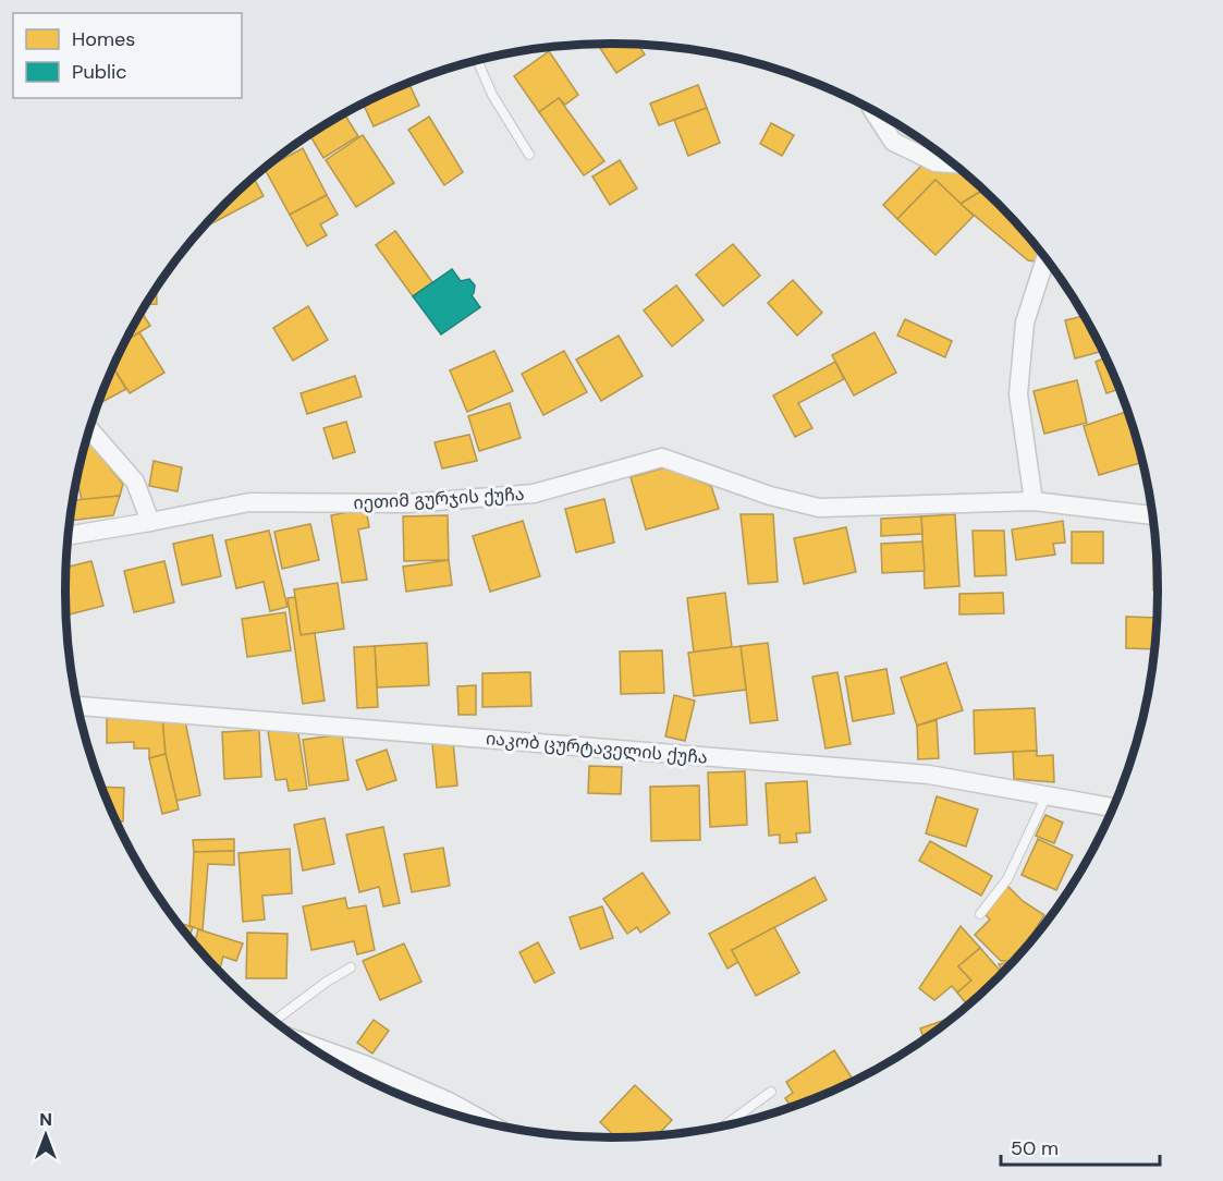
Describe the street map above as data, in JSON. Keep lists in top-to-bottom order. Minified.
{"streets":{"street":["იეთიმ გურჯის ქუჩა","იაკობ ცურტაველის ქუჩა"]},"legend":["Homes","Public"],"scale_bar":"50 m","north":"top"}
